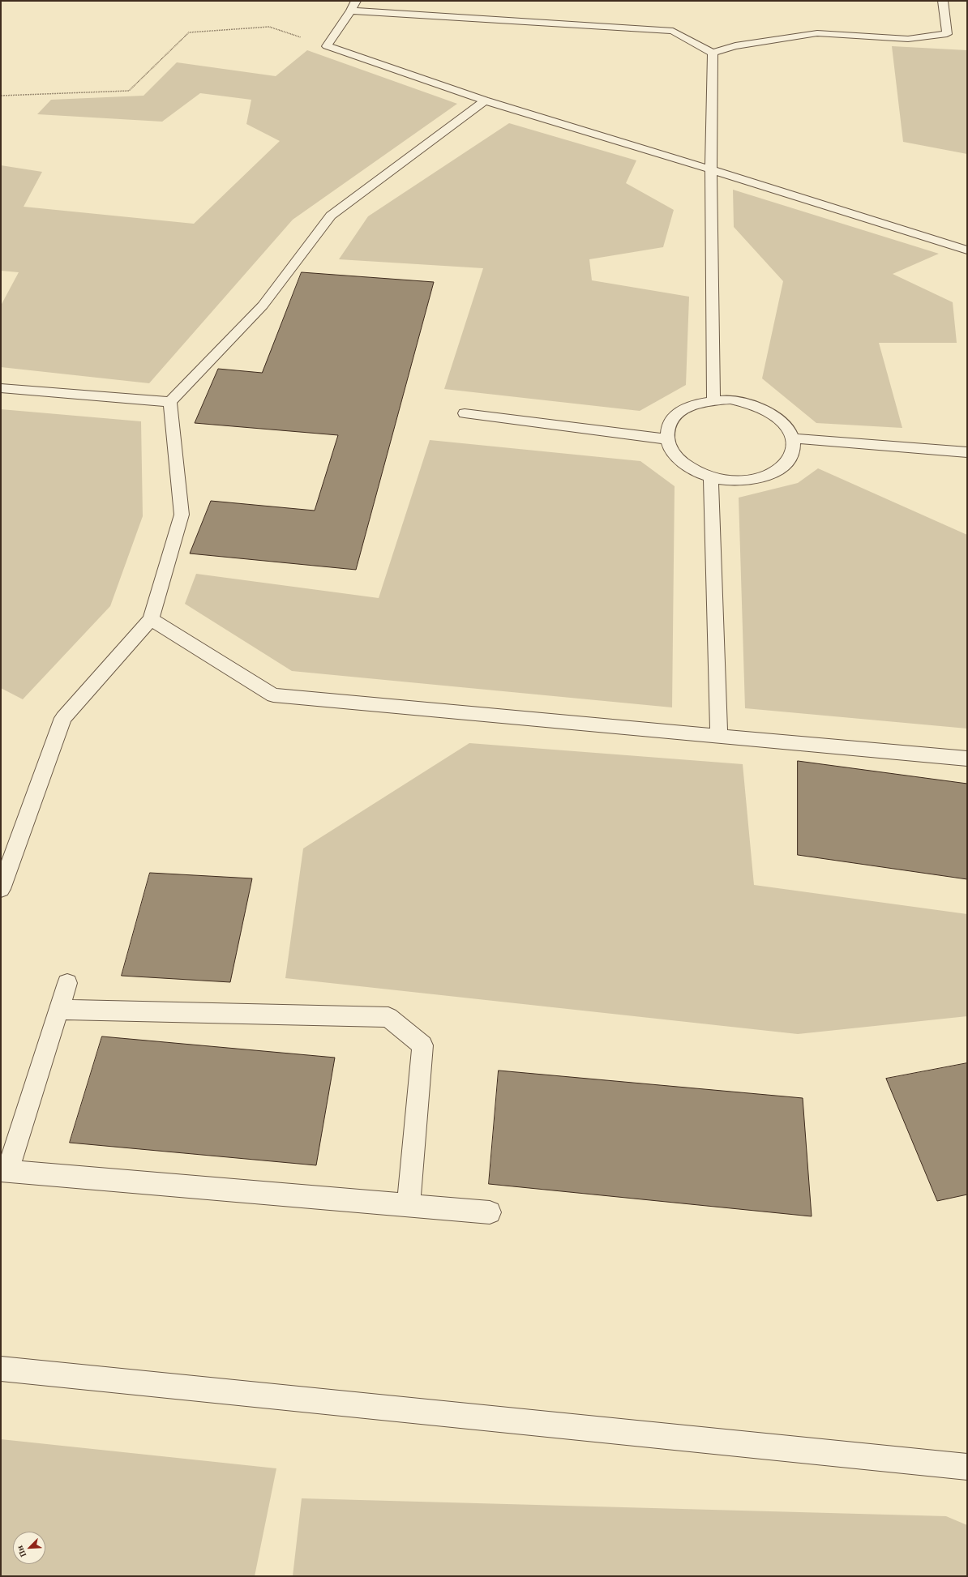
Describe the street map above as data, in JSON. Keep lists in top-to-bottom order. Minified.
{"north":"bottom left"}
